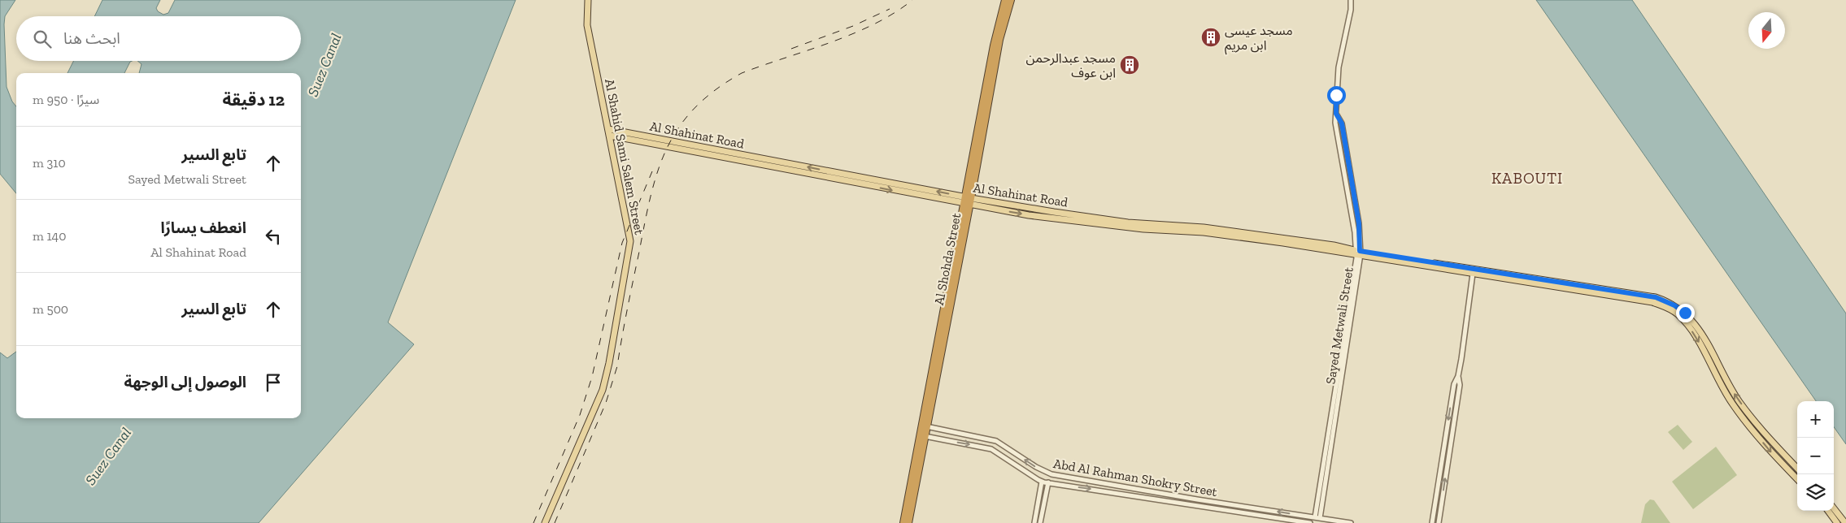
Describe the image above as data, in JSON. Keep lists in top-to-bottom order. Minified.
{"streets":{"highway":["Al Shohda Street"],"main road":["Al Shahinat Road","Al Shahid Sami Salem Street"],"street":["Sayed Metwali Street","Abd Al Rahman Shokry Street"]},"crossings":[["Al Shahinat Road","Al Shahid Sami Salem Street"],["Al Shahinat Road","Al Shohda Street"],["Al Shahinat Road","Sayed Metwali Street"],["Al Shohda Street","Abd Al Rahman Shokry Street"],["Sayed Metwali Street","Abd Al Rahman Shokry Street"]],"districts":["KABOUTI"],"water":["Suez Canal"],"places":{"building":["مسجد عيسى ابن مريم","مسجد عبدالرحمن ابن عوف"]},"north":"bottom","page":{"search":"ابحث هنا","heading":["12 دقيقة","سيرًا · 950 m"],"list":[["تابع السير","Sayed Metwali Street","310 m"],["انعطف يسارًا","Al Shahinat Road","140 m"],["تابع السير","500 m"],"الوصول إلى الوجهة"],"map_buttons":["+","−"]}}
